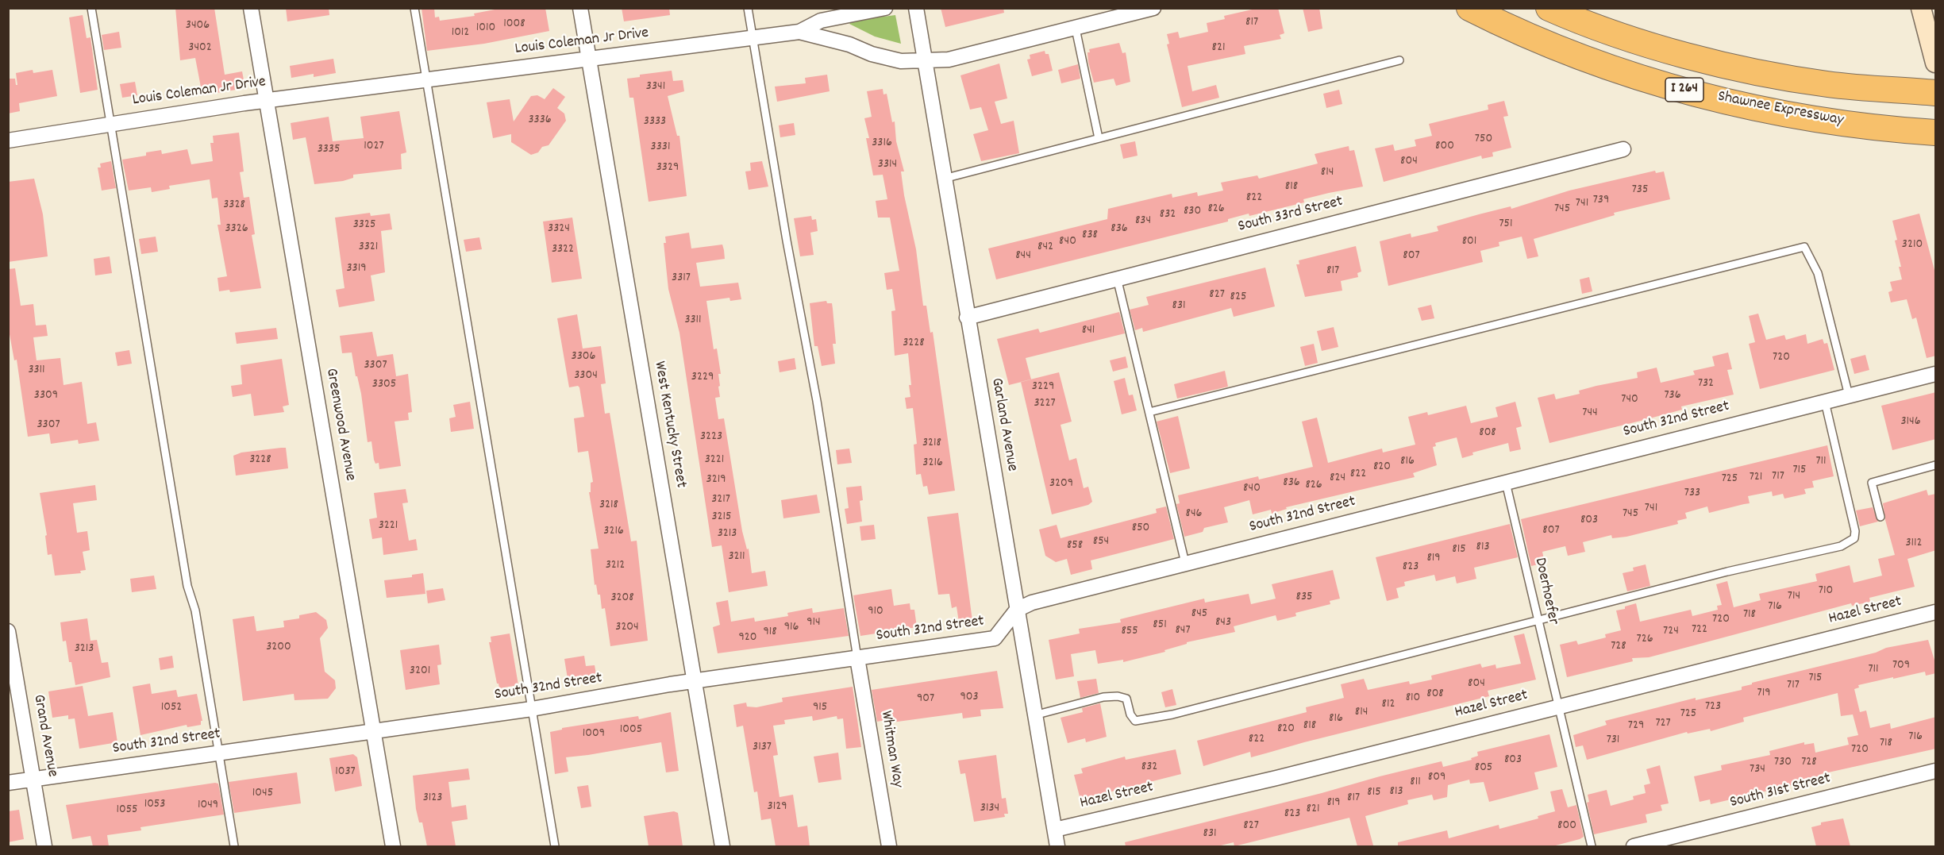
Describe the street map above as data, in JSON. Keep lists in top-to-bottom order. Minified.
{"streets":{"highway":["I 264","Shawnee Expressway"],"street":["Louis Coleman Jr Drive","South 33rd Street","South 32nd Street","Greenwood Avenue","West Kentucky Street","Garland Avenue","Hazel Street","Grand Avenue","Whitman Way","South 31st Street"],"lane":["Doerhoefer"]},"crossings":[["Louis Coleman Jr Drive","Greenwood Avenue"],["Louis Coleman Jr Drive","West Kentucky Street"],["Louis Coleman Jr Drive","Garland Avenue"],["South 33rd Street","Garland Avenue"],["South 32nd Street","Greenwood Avenue"],["South 32nd Street","West Kentucky Street"],["South 32nd Street","Garland Avenue"],["South 32nd Street","Doerhoefer"],["South 32nd Street","Grand Avenue"],["South 32nd Street","Whitman Way"],["Garland Avenue","Hazel Street"],["Doerhoefer","Hazel Street"]],"house_numbers":["817","1008","3406","1010","1012","3402","821","3341","3336","3333","750","3316","1027","800","3331","3335","804","3314","3329","814","818","735","822","739","741","3328","826","745","830","832","834","751","3325","3326","3324","836","838","840","801","3210","3321","842","3322","844","807","3319","817","3317","827","825","831","3311","841","3228","3306","720","3307","3311","3304","3229","732","3305","3229","3309","736","740","3227","744","3146","3307","808","3223","3218","3228","3221","816","711","3216","820","715","822","717","721","824","725","3219","836","3209","826","840","733","3217","3218","741","846","745","3215","803","3221","850","807","3216","3213","854","3112","858","813","815","3211","819","3212","823","710","714","835","3208","716","910","845","718","720","914","843","851","3204","916","722","847","855","724","918","920","726","728","3200","3213","709","711","3201","715","804","717","719","808","903","810","907","812","723","1052","915","814","725","816","727","818","729","820","1005","1009","716","822","731","718","3137","720","803","730","728","832","805","734","1037","809","811","813","815","1045","3123","817","819","1053","1049","3129","3134","821","1055","823","827","800","831"]}
